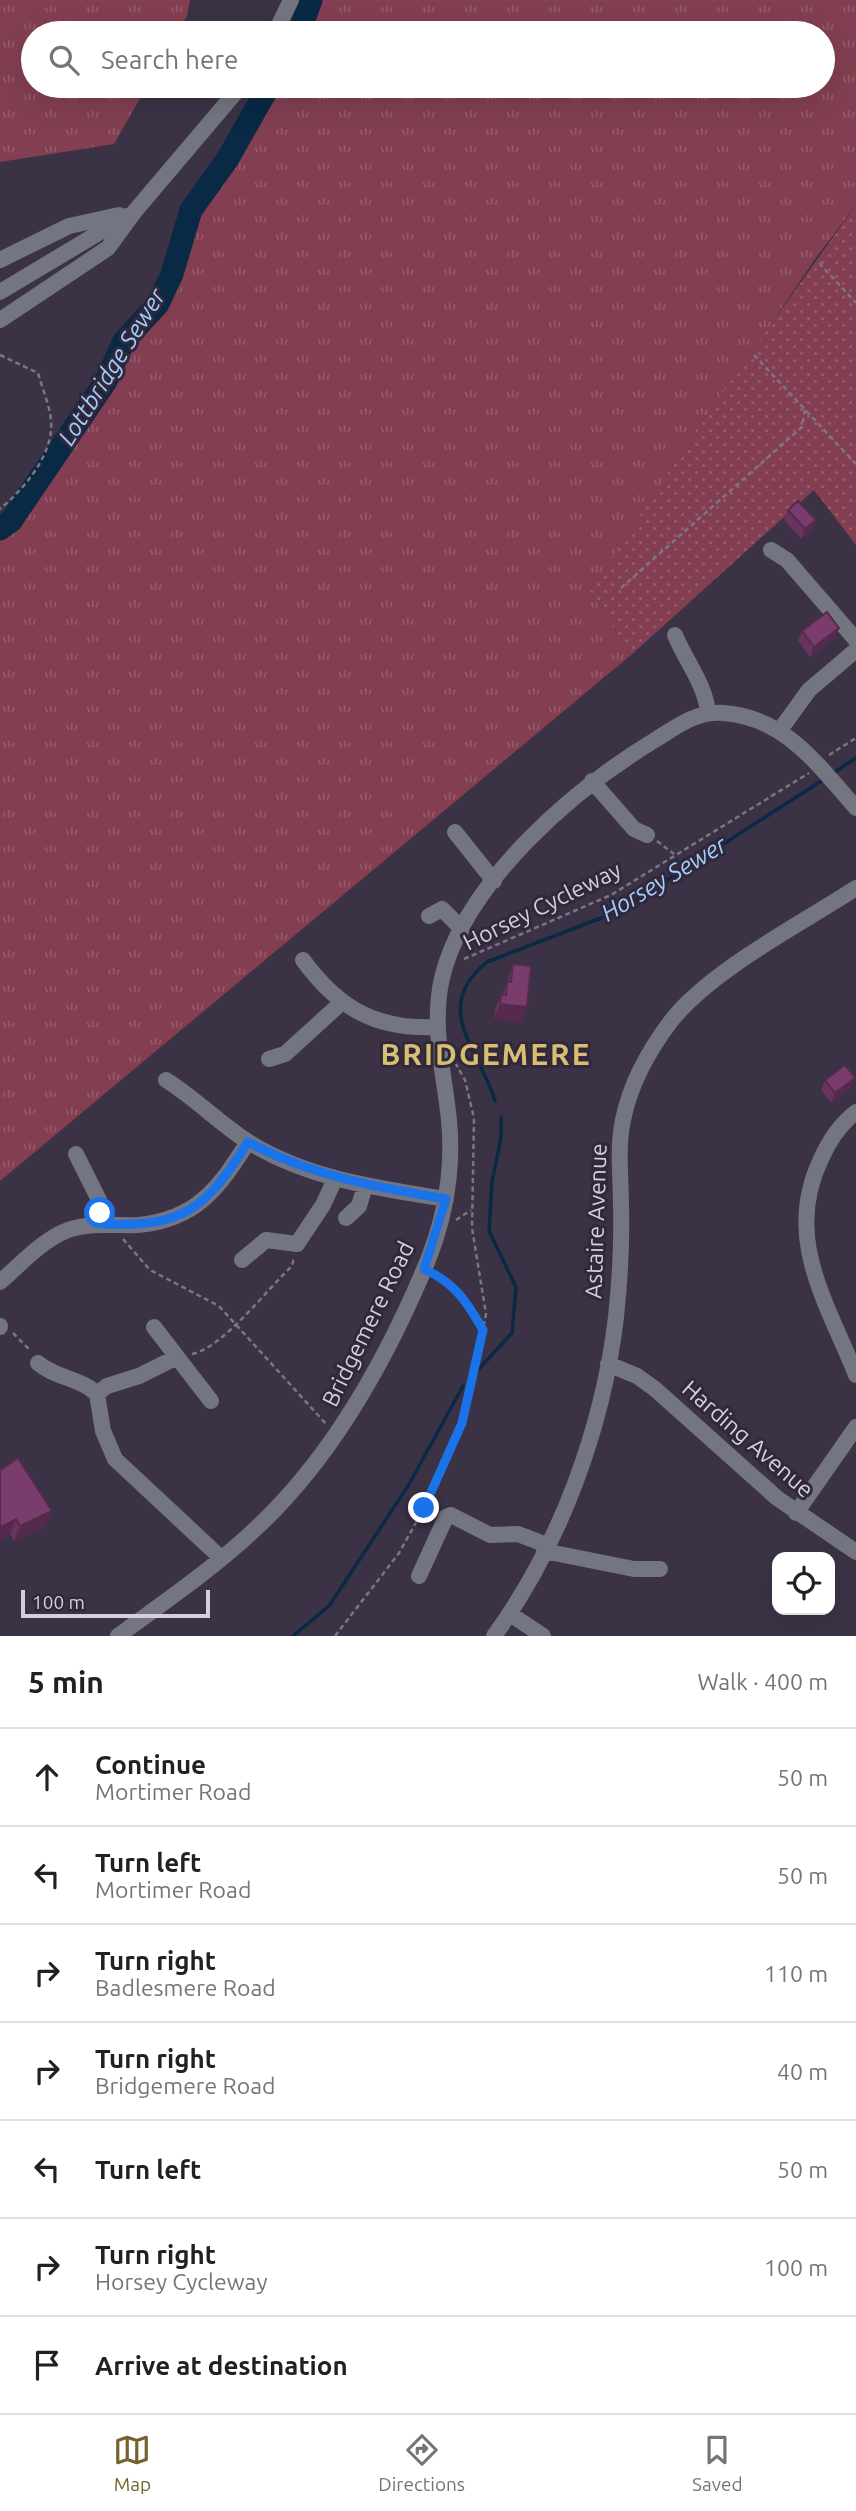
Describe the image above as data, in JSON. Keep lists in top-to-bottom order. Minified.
{"streets":{"street":["Astaire Avenue","Bridgemere Road","Harding Avenue"],"path":["Horsey Cycleway"]},"crossings":[["Astaire Avenue","Harding Avenue"]],"districts":["BRIDGEMERE"],"water":["Lottbridge Sewer","Horsey Sewer"],"scale_bar":"100 m","page":{"search":"Search here","scale":"100 m","heading":["5 min","Walk · 400 m"],"list":[["Continue","Mortimer Road","50 m"],["Turn left","Mortimer Road","50 m"],["Turn right","Badlesmere Road","110 m"],["Turn right","Bridgemere Road","40 m"],["Turn left","50 m"],["Turn right","Horsey Cycleway","100 m"],"Arrive at destination"],"nav":["Map","Directions","Saved"]}}
